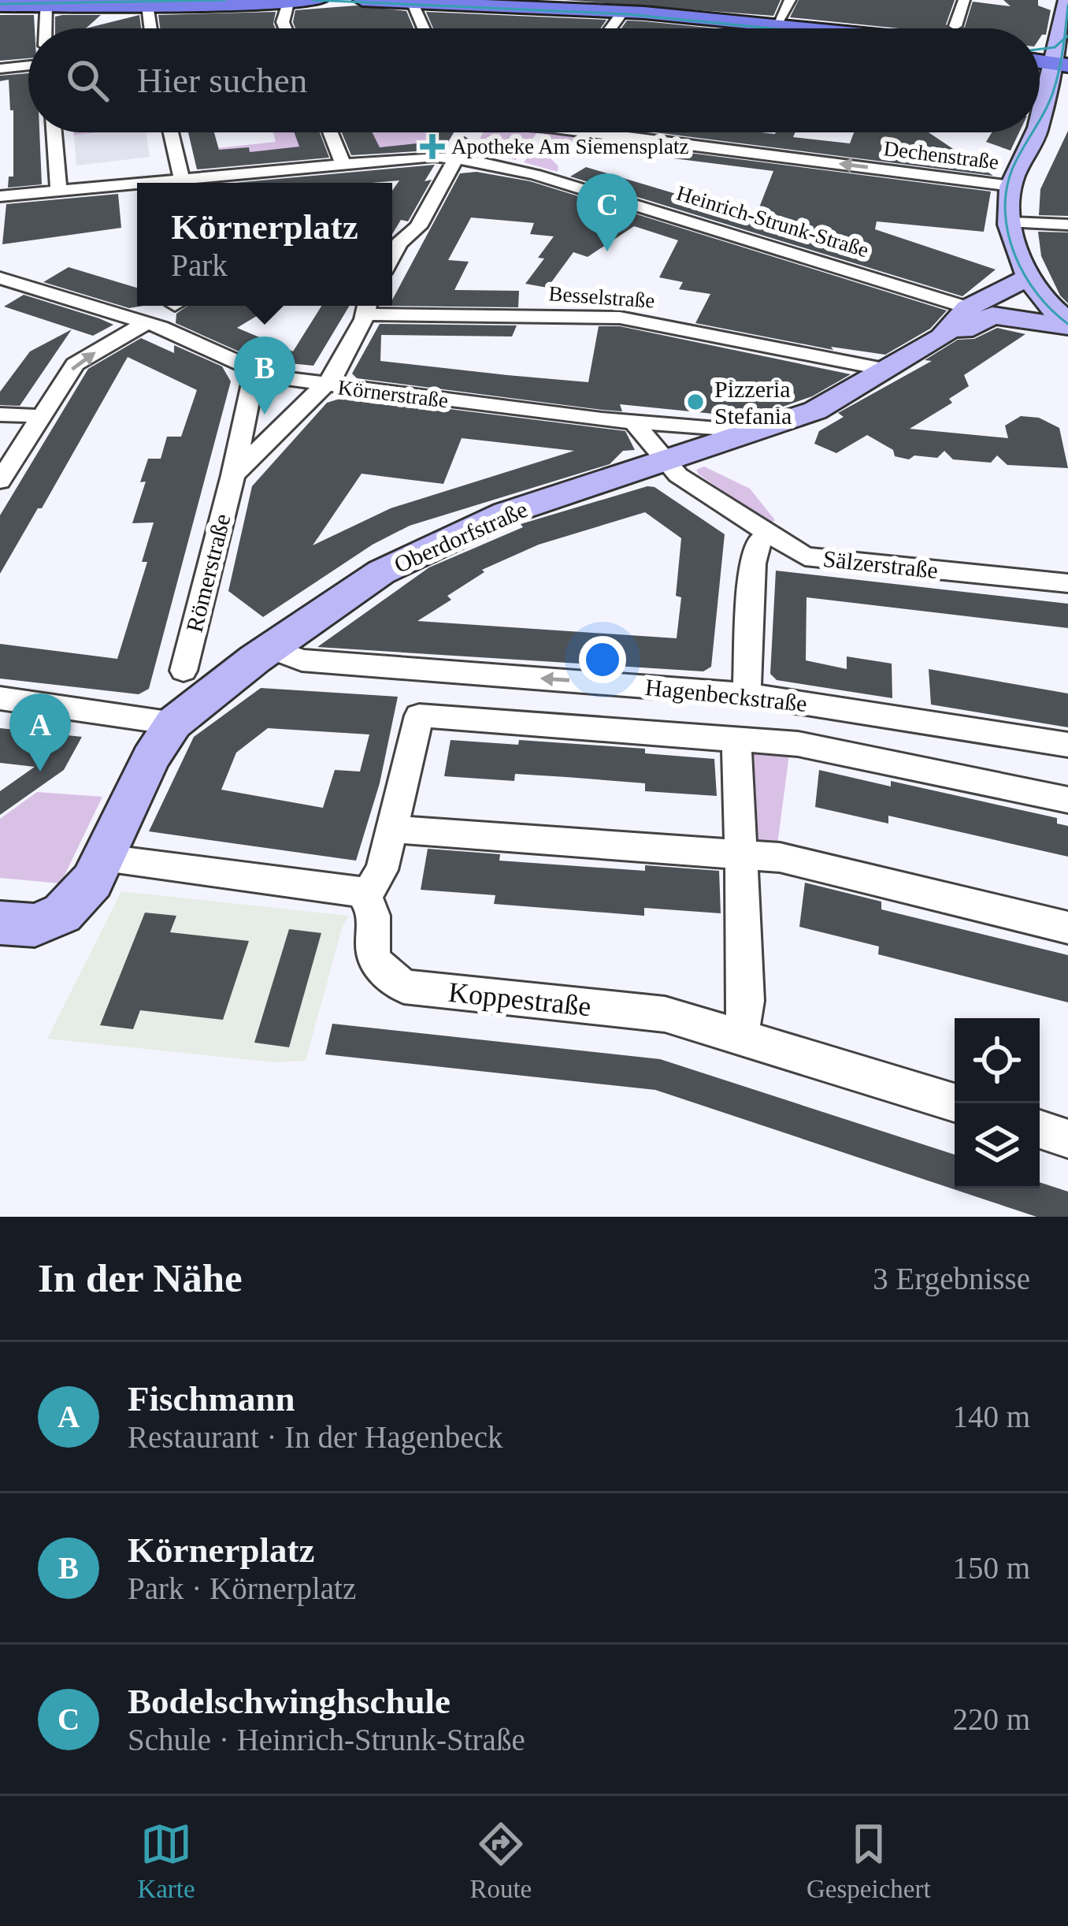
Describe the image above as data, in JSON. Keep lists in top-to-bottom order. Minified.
{"streets":{"street":["Dechenstraße","Heinrich-Strunk-Straße","Besselstraße","Körnerstraße","Oberdorfstraße","Sälzerstraße","Römerstraße","Hagenbeckstraße","Koppestraße"]},"crossings":[["Heinrich-Strunk-Straße","Oberdorfstraße"],["Besselstraße","Oberdorfstraße"],["Körnerstraße","Oberdorfstraße"],["Körnerstraße","Römerstraße"],["Oberdorfstraße","Sälzerstraße"],["Oberdorfstraße","Hagenbeckstraße"]],"one_way":["Dechenstraße"],"places":{"health":["Apotheke Am Siemensplatz"],"other":["Pizzeria Stefania"]},"page":{"search":"Hier suchen","pins":["C","B","A"],"popup":["Körnerplatz","Park"],"heading":["In der Nähe","3 Ergebnisse"],"list":[{"mark":"A","name":"Fischmann","note":"Restaurant · In der Hagenbeck","value":"140 m"},{"mark":"B","name":"Körnerplatz","note":"Park · Körnerplatz","value":"150 m"},{"mark":"C","name":"Bodelschwinghschule","note":"Schule · Heinrich-Strunk-Straße","value":"220 m"}],"nav":["Karte","Route","Gespeichert"]}}
